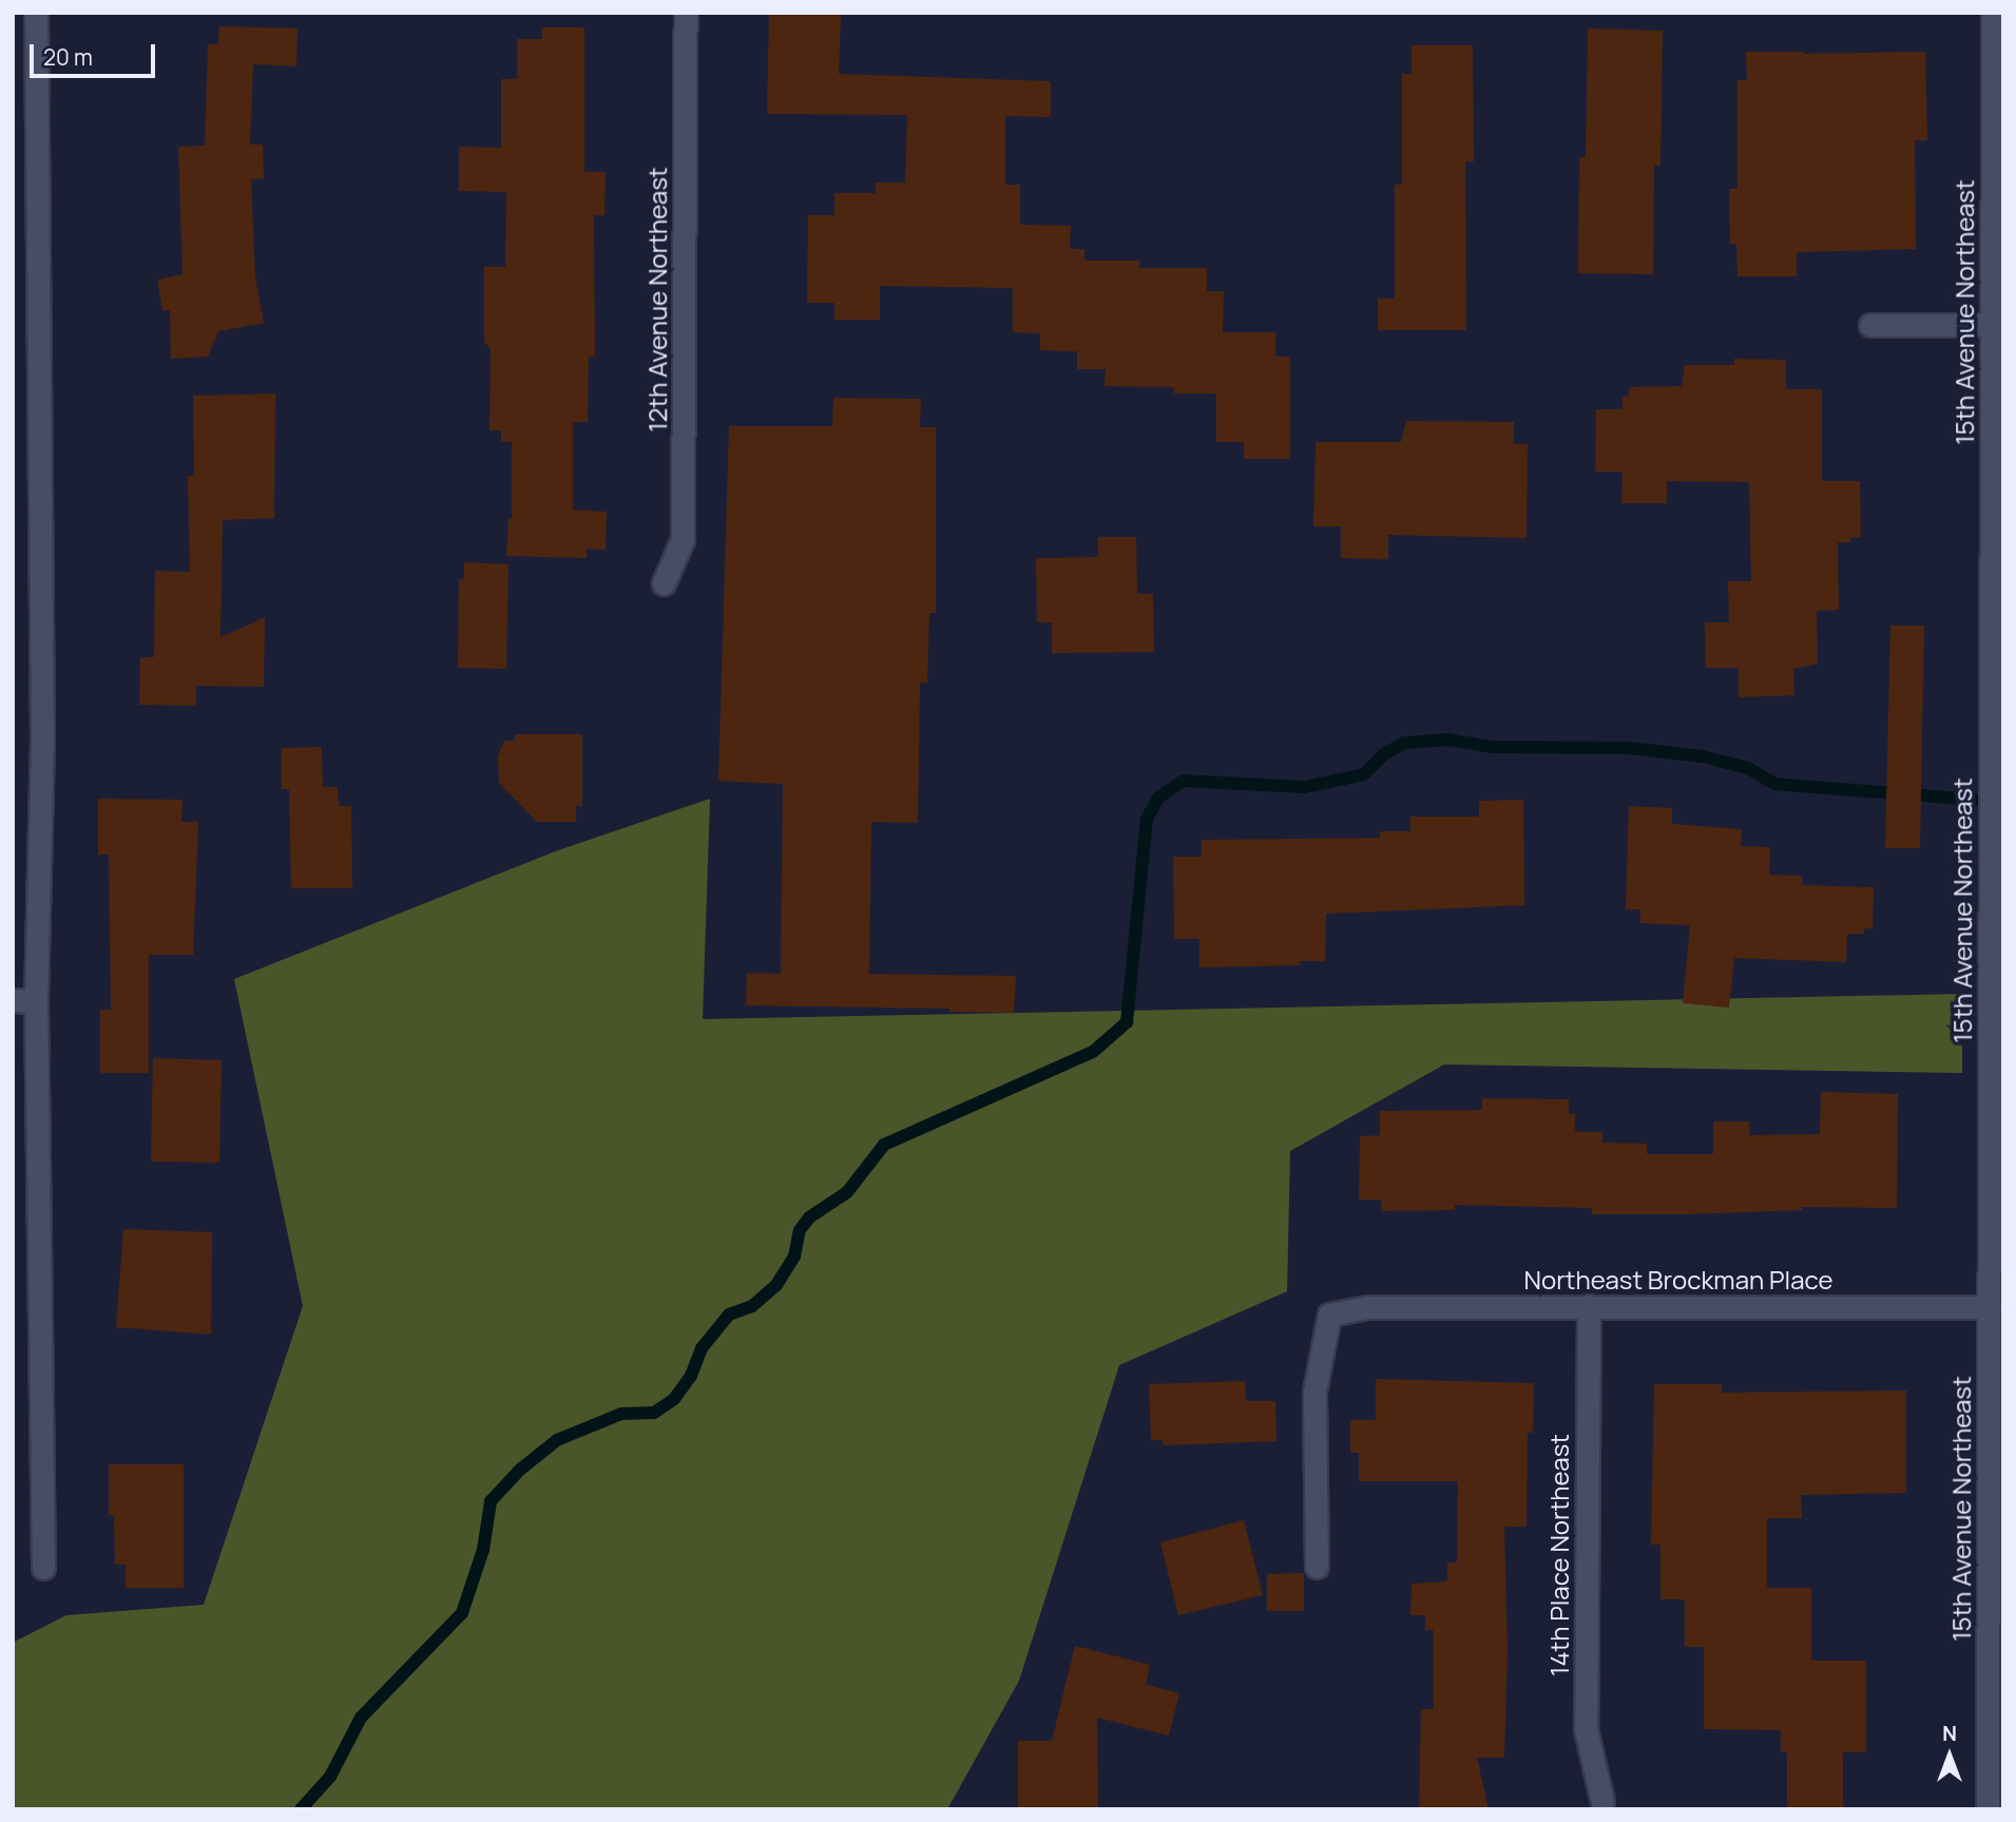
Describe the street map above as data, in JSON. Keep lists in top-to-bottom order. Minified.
{"streets":{"street":["12th Avenue Northeast","15th Avenue Northeast","Northeast Brockman Place","14th Place Northeast"]},"crossings":[["15th Avenue Northeast","Northeast Brockman Place"],["Northeast Brockman Place","14th Place Northeast"]],"scale_bar":"20 m","north":"top"}
